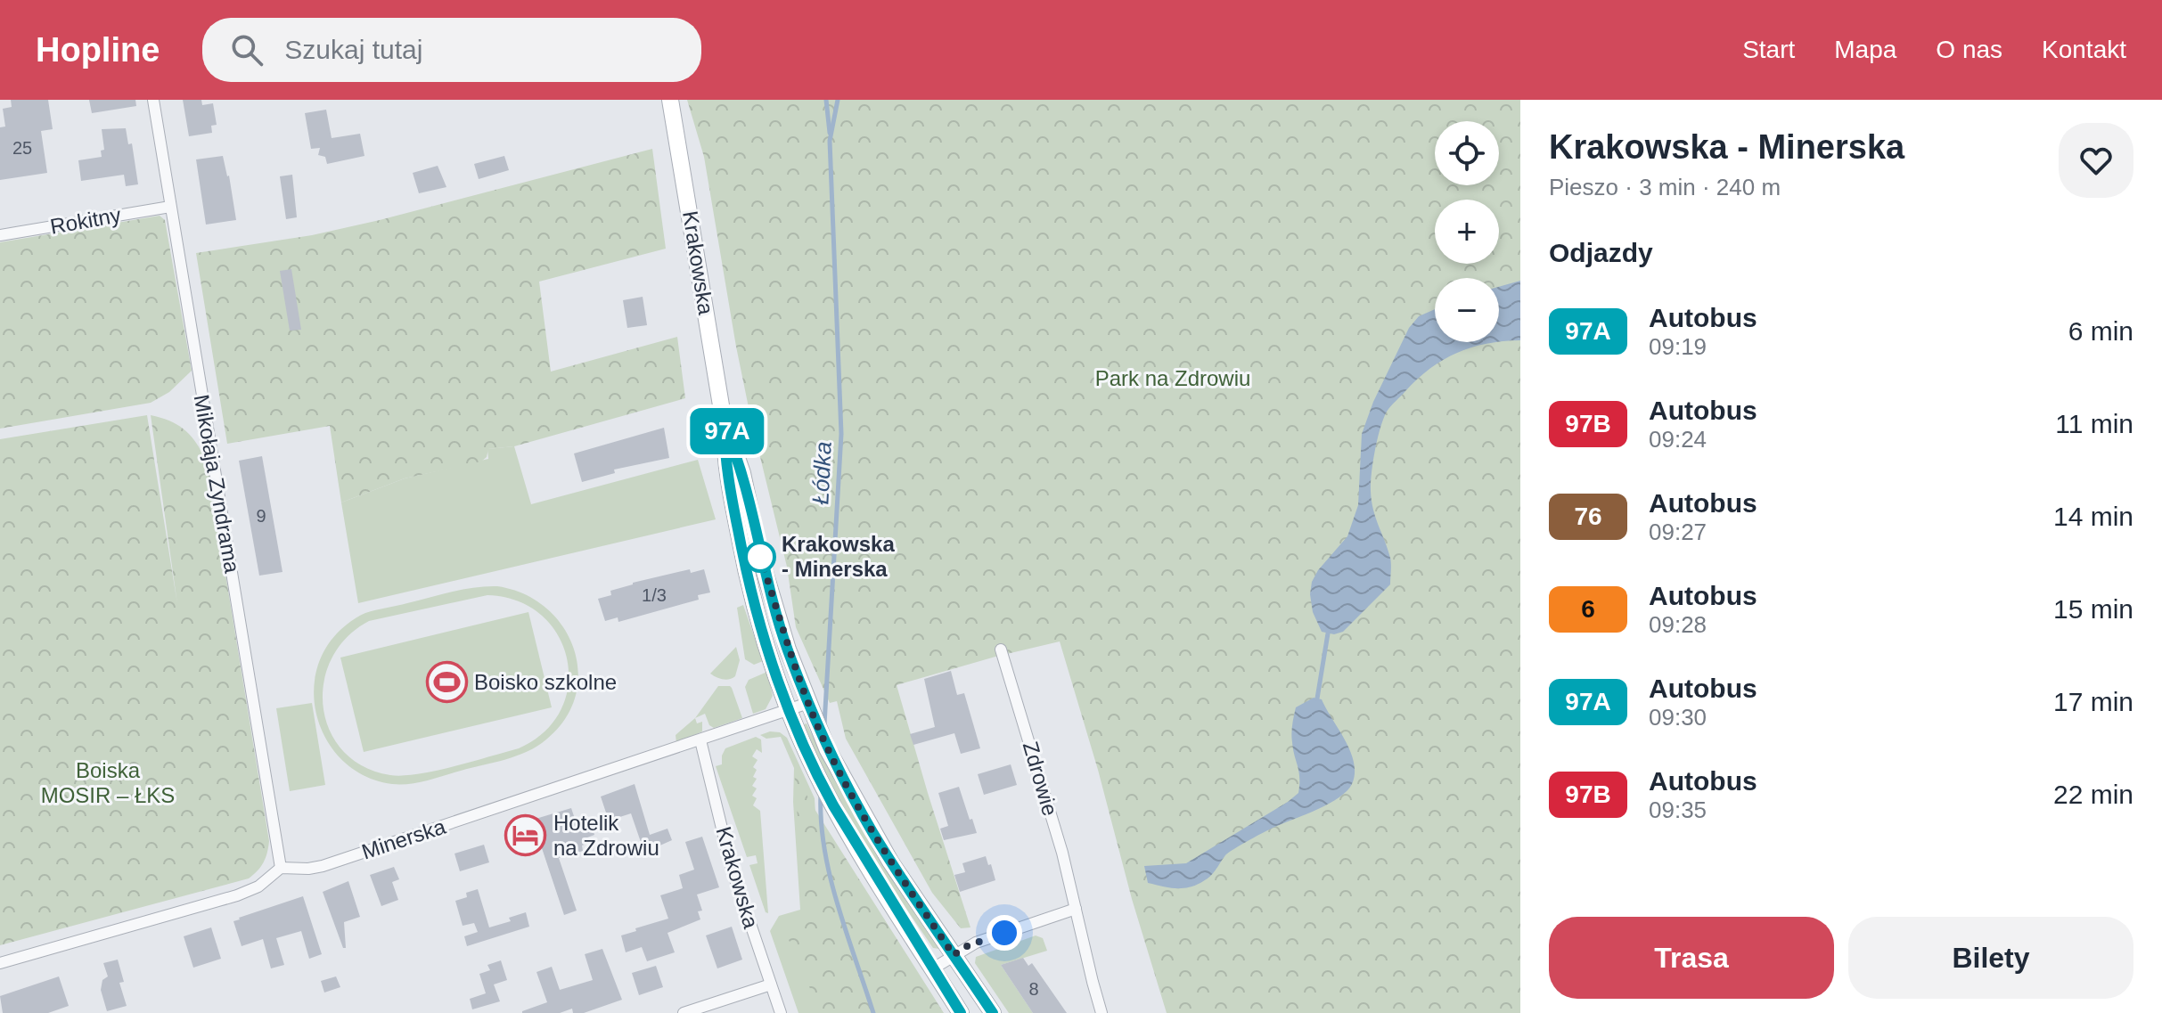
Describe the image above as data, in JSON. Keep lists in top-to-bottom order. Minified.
{"streets":{"main road":["Krakowska"],"street":["Rokitny","Mikołaja Zyndrama","Zdrowie","Minerska"]},"crossings":[["Rokitny","Mikołaja Zyndrama"],["Krakowska","Minerska"],["Mikołaja Zyndrama","Minerska"]],"water":["Łódka"],"parks":["Park na Zdrowiu","Boiska MOSIR – ŁKS"],"places":{"other":["Krakowska - Minerska"],"sports":["Boisko szkolne"],"hotel":["Hotelik na Zdrowiu"]},"lines":["bus line 97A"],"house_numbers":["25","9","1/3","8"],"page":{"header":"Hopline","search":"Szukaj tutaj","nav":["Start","Mapa","O nas","Kontakt"],"on_map":"97A","heading":[["Krakowska - Minerska","Pieszo · 3 min · 240 m"],"Odjazdy"],"map_buttons":["+","−"],"list":[{"mark":"97A","name":"Autobus","note":"09:19","value":"6 min"},{"mark":"97B","name":"Autobus","note":"09:24","value":"11 min"},{"mark":"76","name":"Autobus","note":"09:27","value":"14 min"},{"mark":"6","name":"Autobus","note":"09:28","value":"15 min"},{"mark":"97A","name":"Autobus","note":"09:30","value":"17 min"},{"mark":"97B","name":"Autobus","note":"09:35","value":"22 min"}],"buttons":["Trasa","Bilety"]}}
